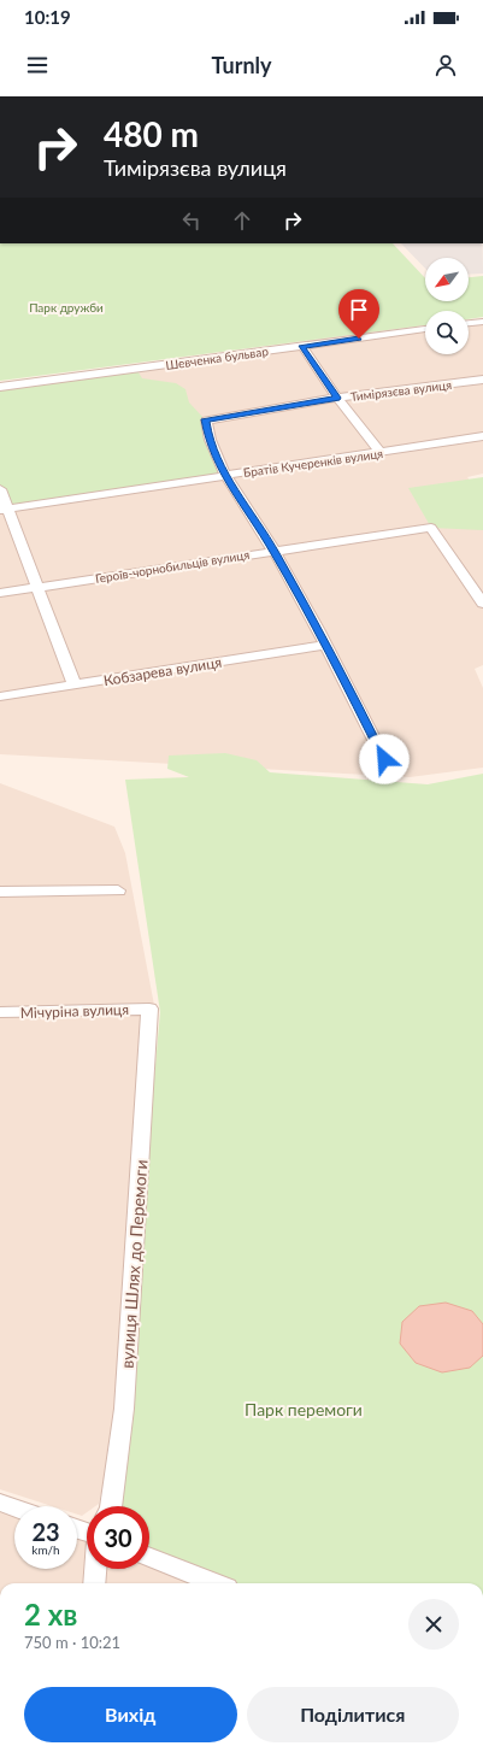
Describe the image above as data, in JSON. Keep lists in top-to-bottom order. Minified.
{"streets":{"street":["Шевченка бульвар","Тимірязєва вулиця","Братів Кучеренків вулиця","Героїв-чорнобильців вулиця","Кобзарева вулиця","Мічуріна вулиця","вулиця Шлях до Перемоги"]},"crossings":[["Тимірязєва вулиця","Братів Кучеренків вулиця"],["Мічуріна вулиця","вулиця Шлях до Перемоги"]],"parks":["Парк дружби","Парк перемоги"],"north":"bottom left","page":{"status":"10:19","header":"Turnly","turn":["480 m","Тимірязєва вулиця"],"speed":"23 km/h","limit":"30","heading":["2 хв","750 m · 10:21"],"buttons":["Вихід","Поділитися"]}}
